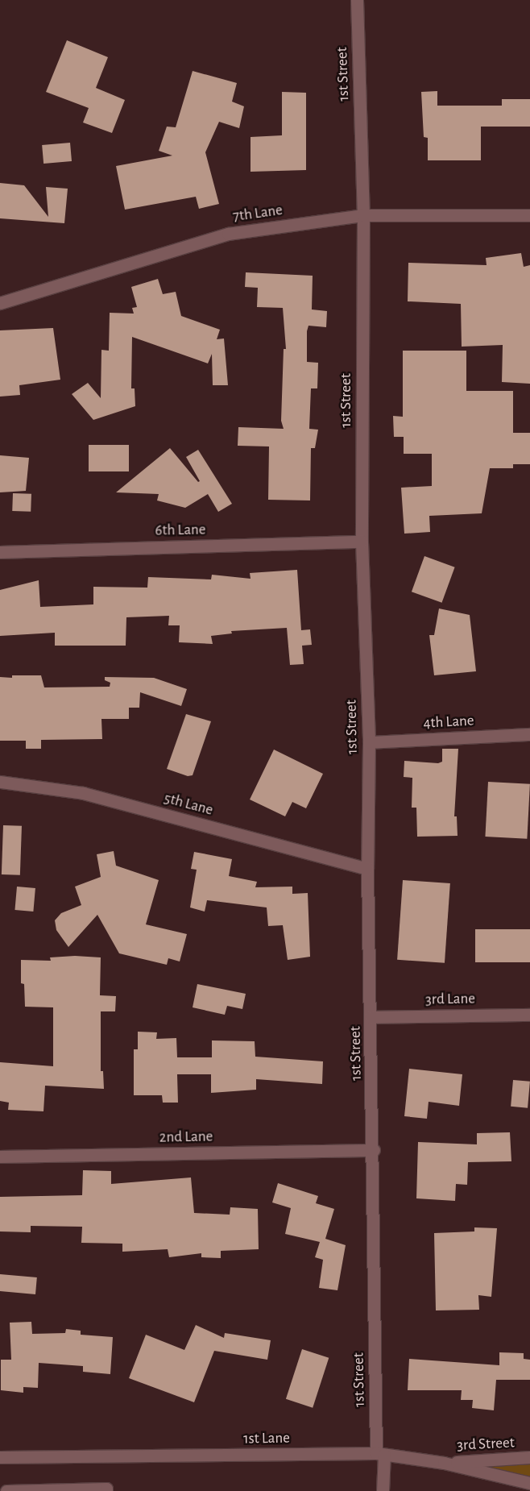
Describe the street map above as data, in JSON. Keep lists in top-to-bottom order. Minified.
{"streets":{"street":["1st Street","7th Lane","6th Lane","4th Lane","5th Lane","3rd Lane","2nd Lane","1st Lane","3rd Street"]},"crossings":[["1st Street","7th Lane"],["1st Street","6th Lane"],["1st Street","4th Lane"],["1st Street","5th Lane"],["1st Street","3rd Lane"],["1st Street","2nd Lane"],["1st Street","1st Lane"],["1st Lane","3rd Street"]]}
